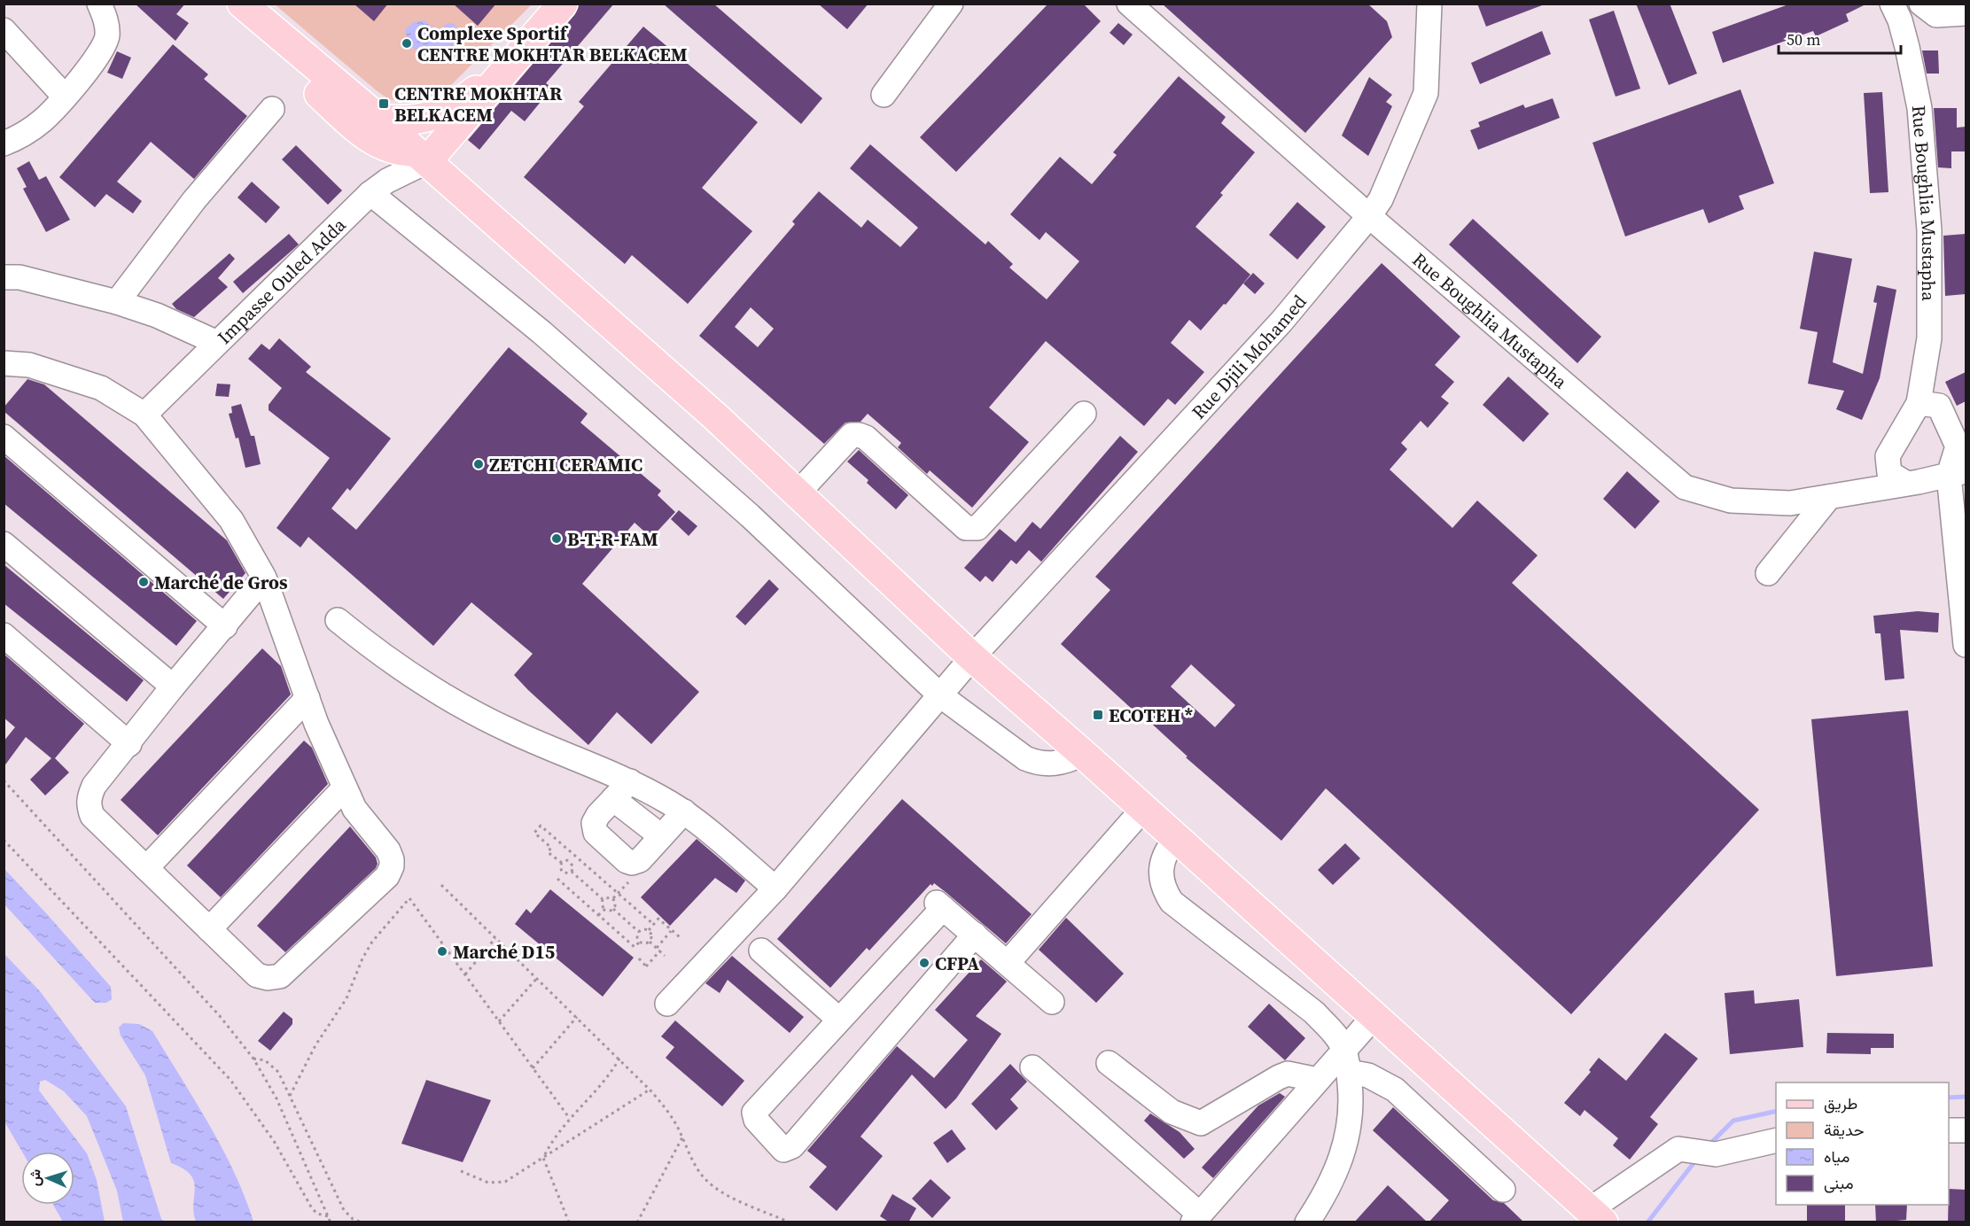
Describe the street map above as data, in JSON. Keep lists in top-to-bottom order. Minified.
{"streets":{"street":["Rue Boughlia Mustapha","Impasse Ouled Adda","Rue Djili Mohamed"]},"crossings":[["Rue Boughlia Mustapha","Rue Djili Mohamed"]],"places":{"other":["Complexe Sportif CENTRE MOKHTAR BELKACEM","ZETCHI CERAMIC","B-T-R-FAM","Marché de Gros","Marché D15","CFPA"],"transit":["CENTRE MOKHTAR BELKACEM","ECOTEH *"]},"legend":["طريق","حديقة","مياه","مبنى"],"scale_bar":"50 m","north":"left"}
